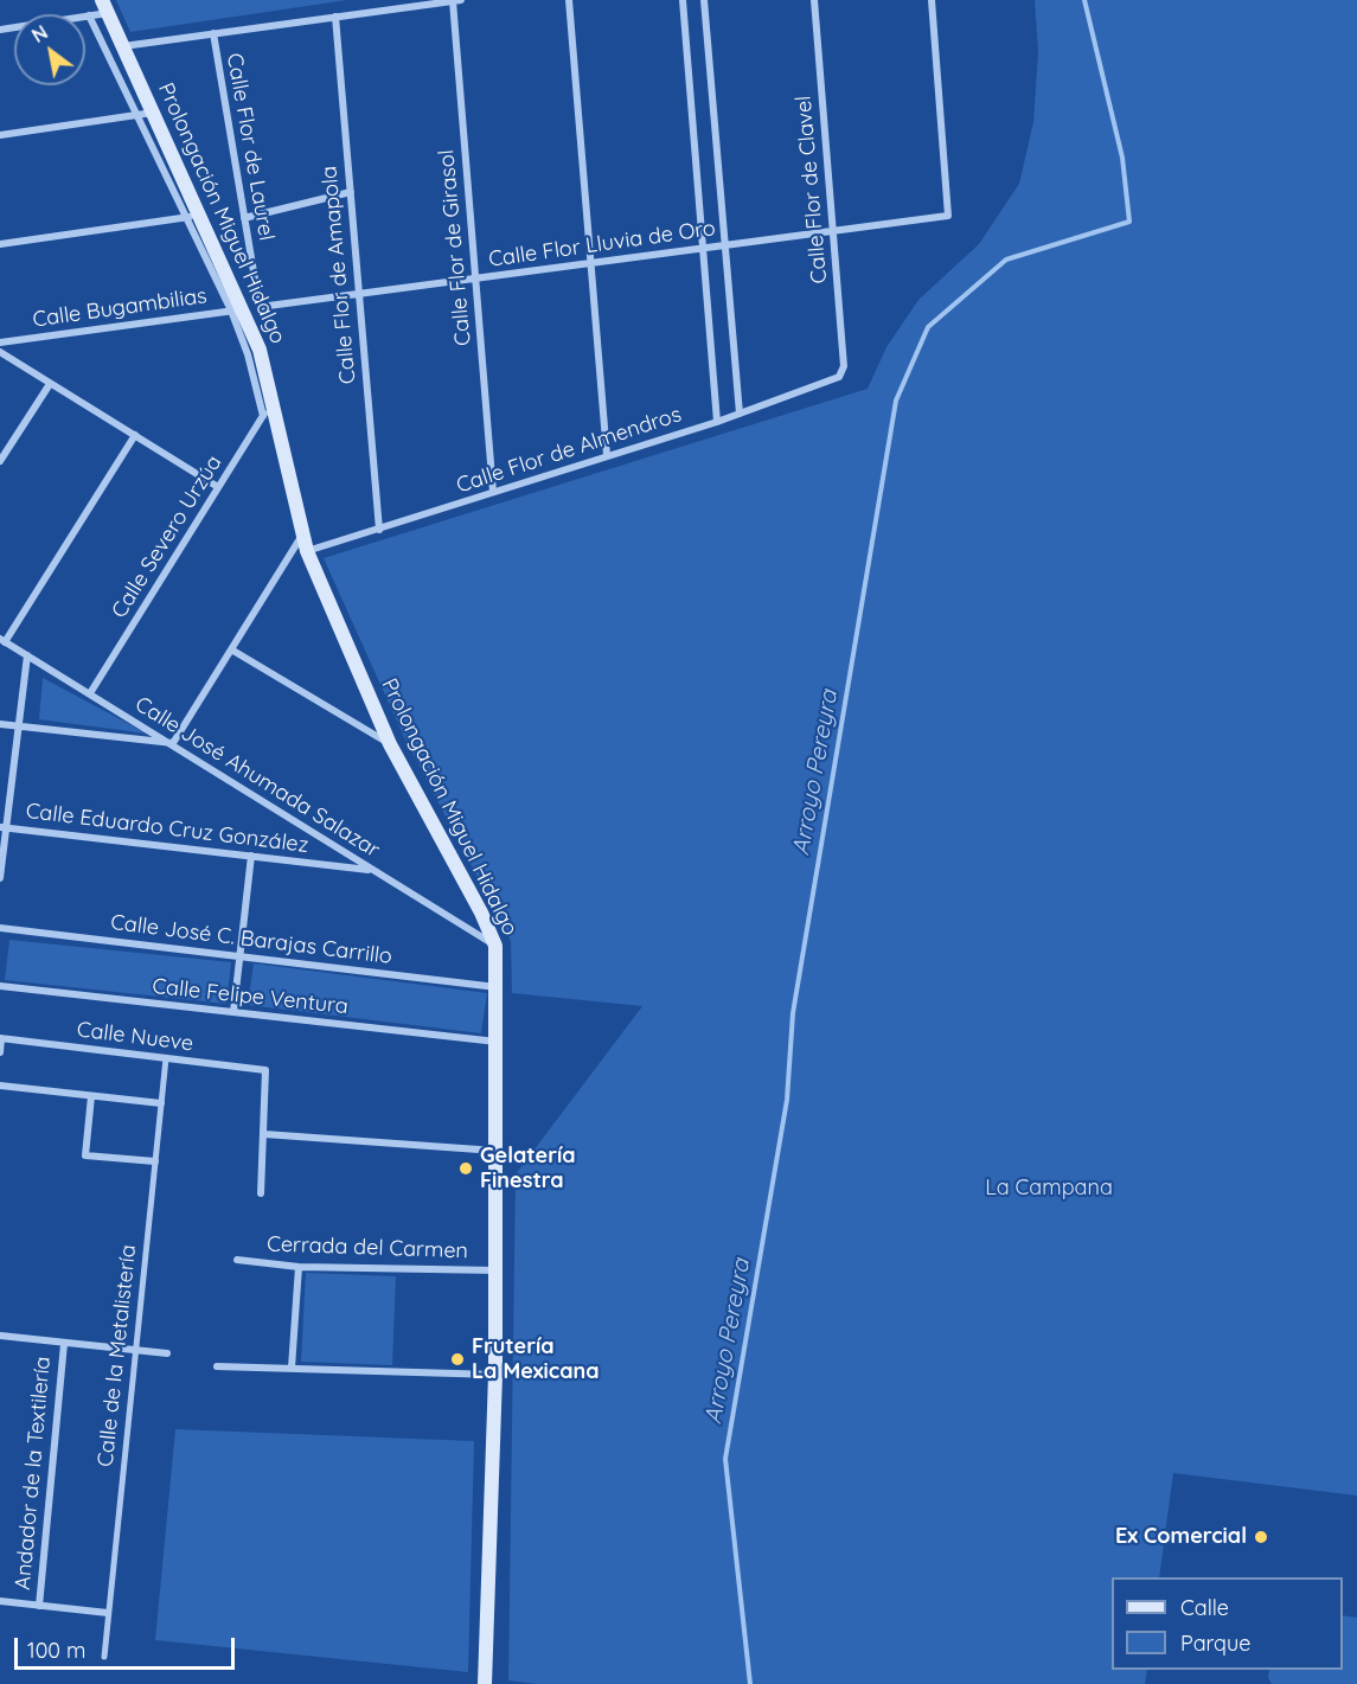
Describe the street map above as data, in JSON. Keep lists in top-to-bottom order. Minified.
{"streets":{"main road":["Prolongación Miguel Hidalgo"],"street":["Calle Flor de Laurel","Calle Flor de Clavel","Calle Flor Lluvia de Oro","Calle Flor de Girasol","Calle Flor de Amapola","Calle Bugambilias","Calle Flor de Almendros","Calle Severo Urzúa","Calle José Ahumada Salazar","Calle Eduardo Cruz González","Calle José C. Barajas Carrillo","Calle Felipe Ventura","Calle Nueve","Cerrada del Carmen","Calle de la Metalistería","Andador de la Textilería"]},"crossings":[["Calle Flor de Laurel","Calle Flor Lluvia de Oro"],["Calle Flor de Clavel","Calle Flor Lluvia de Oro"],["Calle Flor de Clavel","Calle Flor de Almendros"],["Prolongación Miguel Hidalgo","Calle Bugambilias"],["Prolongación Miguel Hidalgo","Calle Flor de Almendros"],["Prolongación Miguel Hidalgo","Calle Severo Urzúa"],["Prolongación Miguel Hidalgo","Calle José Ahumada Salazar"],["Prolongación Miguel Hidalgo","Calle José C. Barajas Carrillo"],["Prolongación Miguel Hidalgo","Calle Felipe Ventura"],["Prolongación Miguel Hidalgo","Cerrada del Carmen"],["Calle Flor Lluvia de Oro","Calle Flor de Girasol"],["Calle Flor Lluvia de Oro","Calle Flor de Amapola"],["Calle Flor de Girasol","Calle Flor de Almendros"],["Calle Flor de Amapola","Calle Flor de Almendros"],["Calle Severo Urzúa","Calle José Ahumada Salazar"],["Calle José Ahumada Salazar","Calle Eduardo Cruz González"],["Calle Nueve","Calle de la Metalistería"]],"water":["Arroyo Pereyra"],"parks":["La Campana"],"places":["Gelatería Finestra","Frutería La Mexicana","Ex Comercial"],"legend":["Calle","Parque"],"scale_bar":"100 m","north":"top left"}
